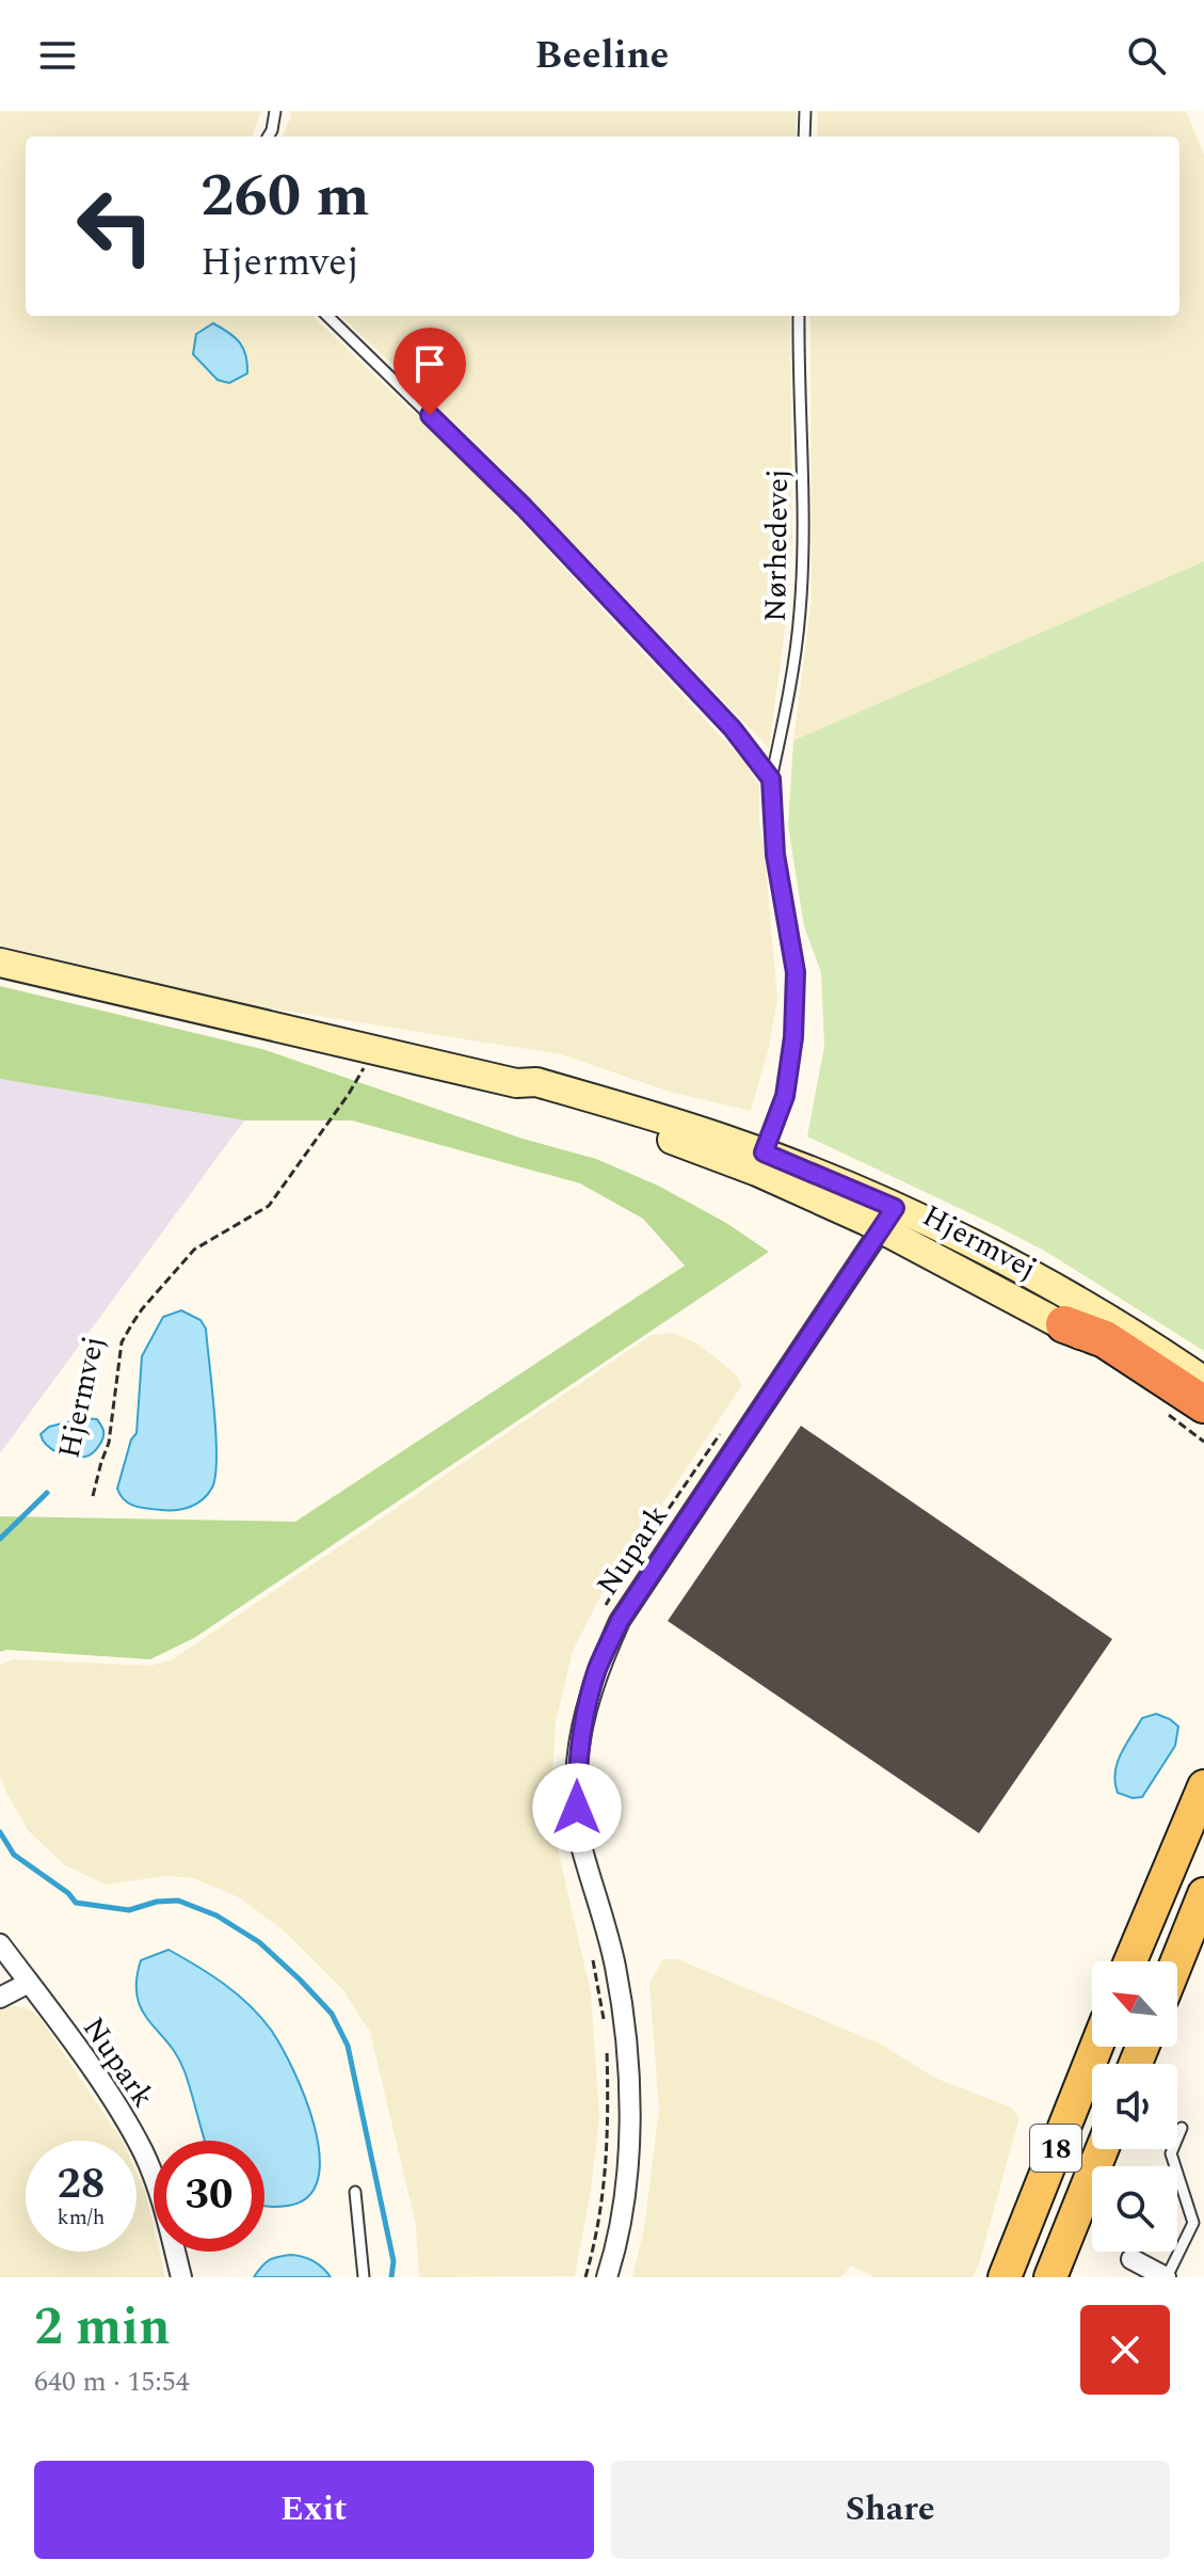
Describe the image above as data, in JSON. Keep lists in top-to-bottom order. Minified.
{"streets":{"main road":["18"],"street":["Hjermvej","Nupark"],"lane":["Nørhedevej"]},"crossings":[["Nørhedevej","Hjermvej"],["Hjermvej","Nupark"]],"north":"top left","page":{"header":"Beeline","turn":["260 m","Hjermvej"],"speed":"28 km/h","limit":"30","heading":["2 min","640 m · 15:54"],"buttons":["Exit","Share"]}}
